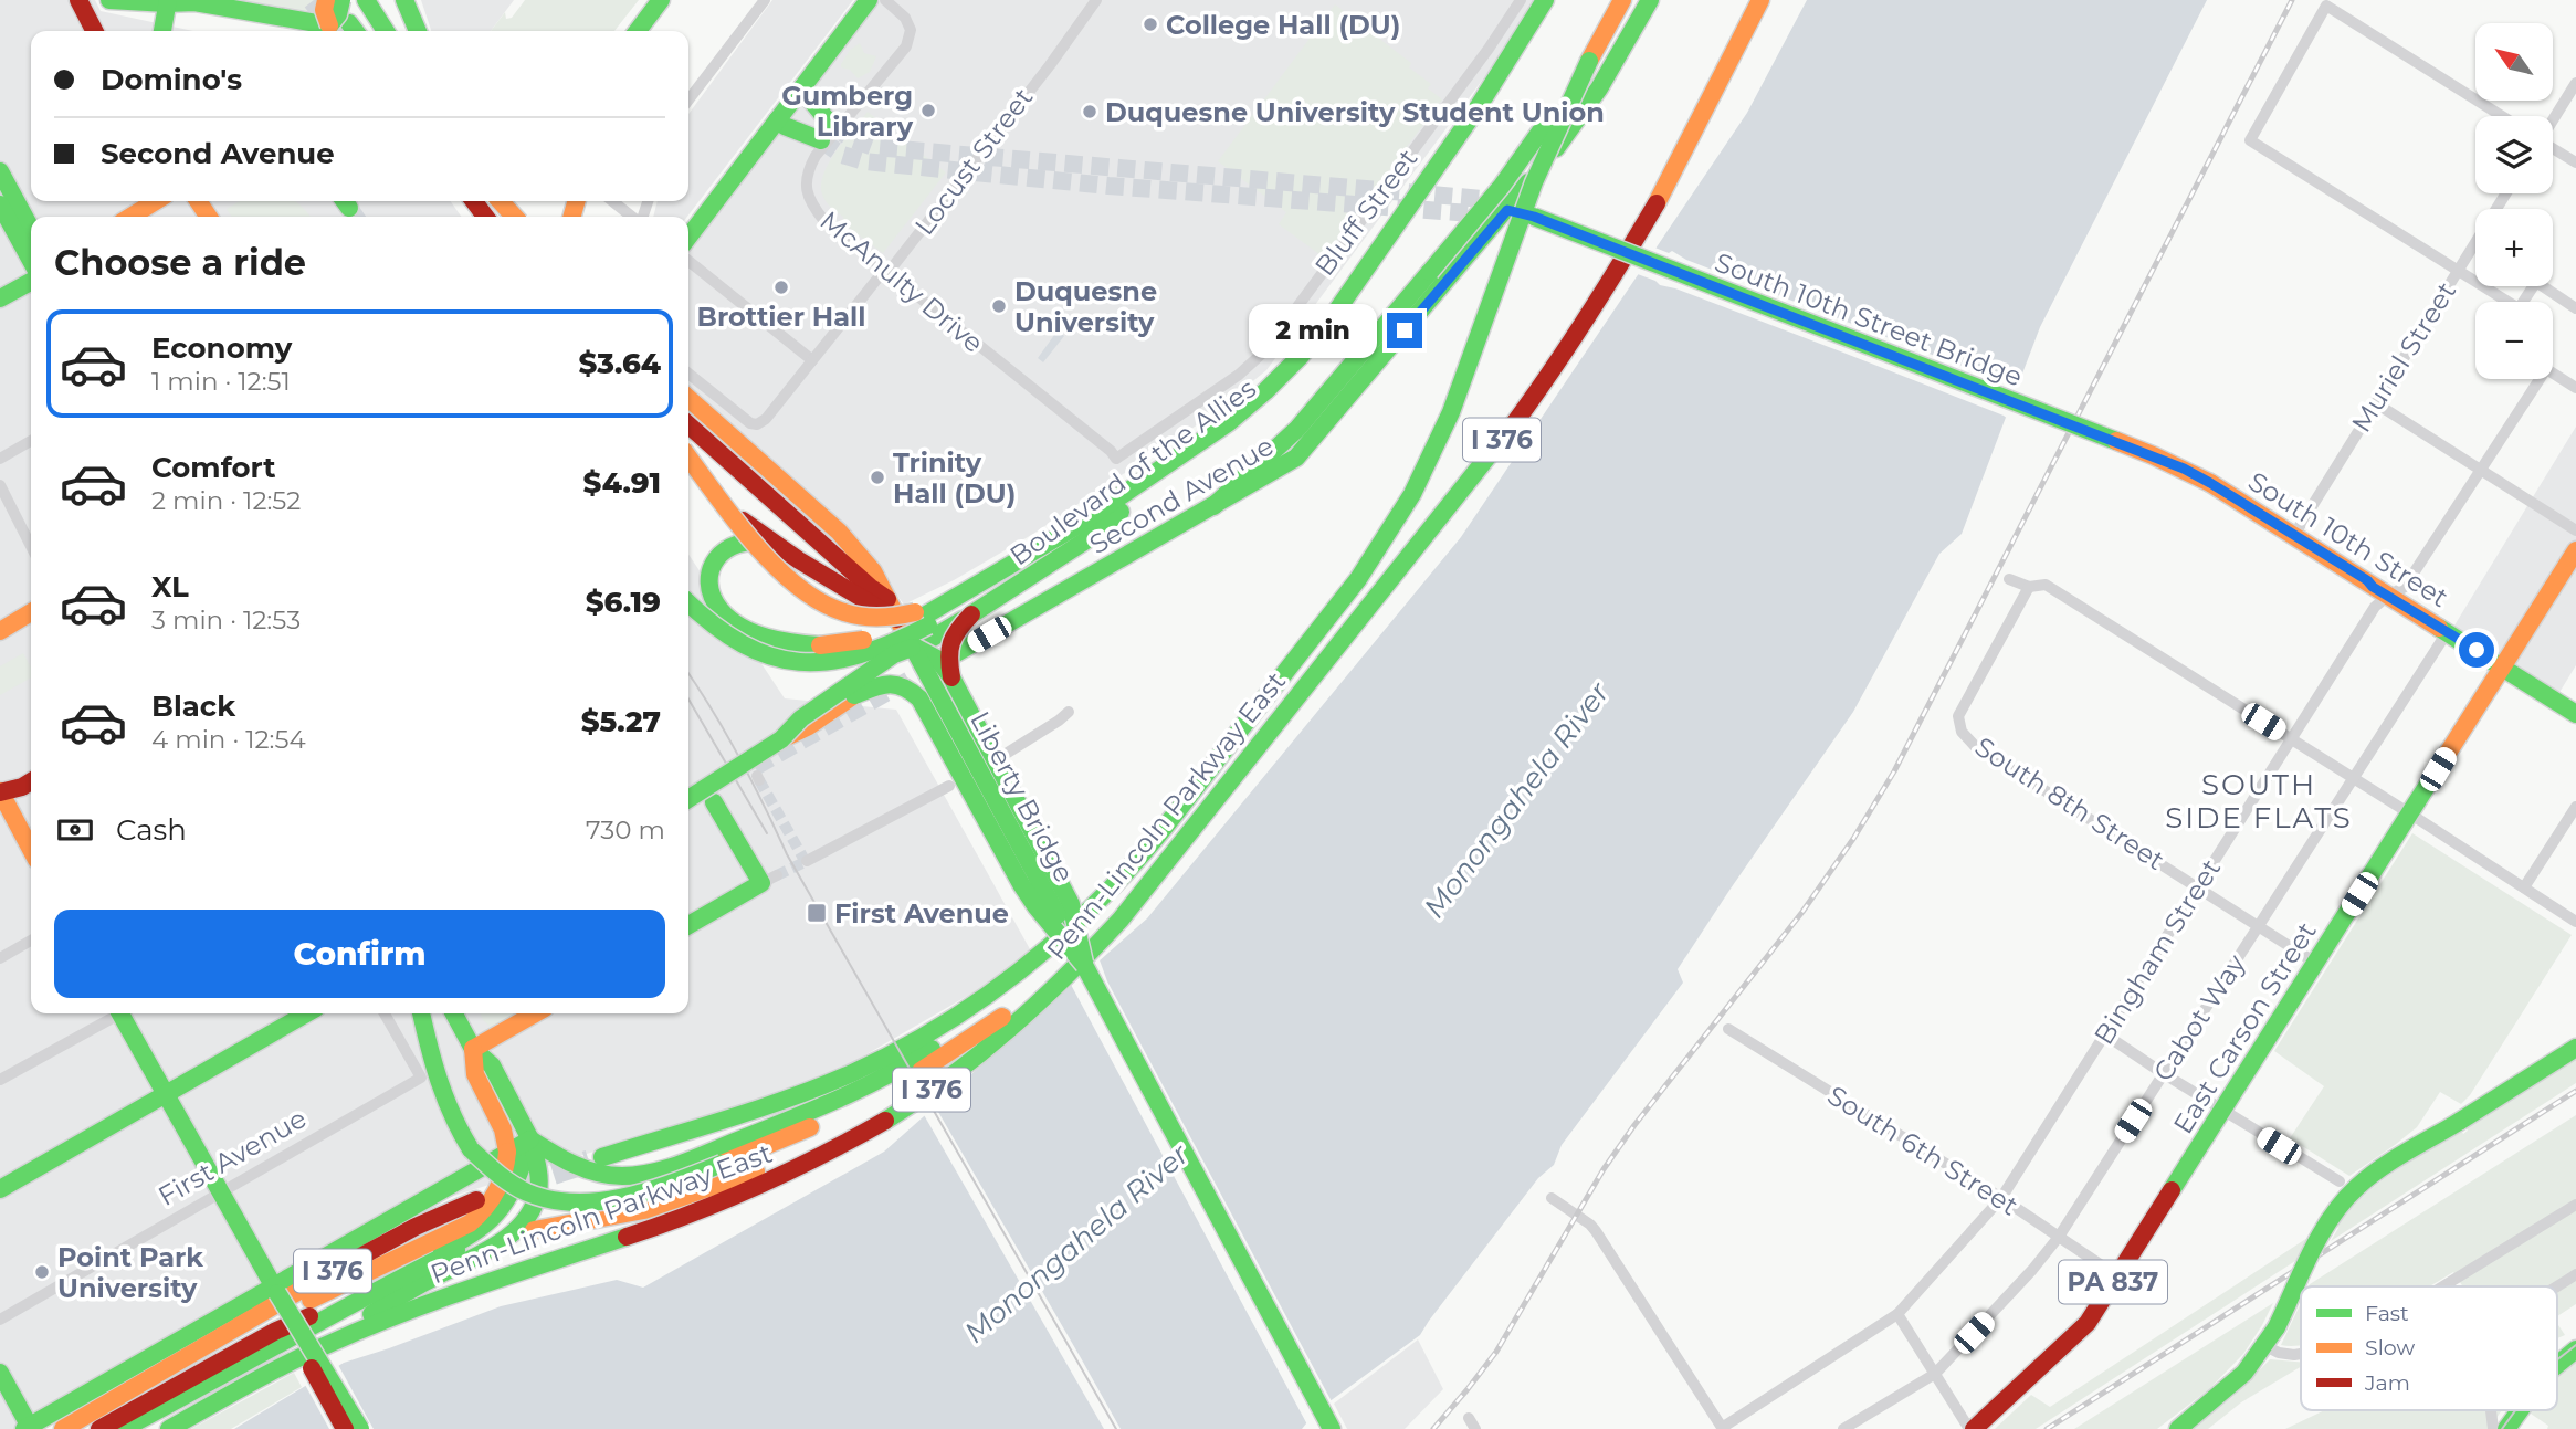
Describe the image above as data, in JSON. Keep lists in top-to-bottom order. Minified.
{"streets":{"main road":["South 10th Street Bridge","I 376","Boulevard of the Allies","Second Avenue","South 10th Street","Liberty Bridge","Penn-Lincoln Parkway East","East Carson Street","PA 837"],"street":["Locust Street","Bluff Street","McAnulty Drive","Muriel Street","South 8th Street","Bingham Street","Cabot Way","South 6th Street","First Avenue"]},"crossings":[["Locust Street","McAnulty Drive"],["Bluff Street","McAnulty Drive"],["South 10th Street Bridge","Second Avenue"],["South 10th Street Bridge","South 10th Street"],["Muriel Street","South 10th Street"],["Boulevard of the Allies","Liberty Bridge"],["South 10th Street","Bingham Street"],["South 10th Street","Cabot Way"],["South 10th Street","East Carson Street"],["South 8th Street","Bingham Street"],["South 8th Street","Cabot Way"],["South 8th Street","East Carson Street"],["Bingham Street","South 6th Street"],["Cabot Way","South 6th Street"],["East Carson Street","South 6th Street"]],"districts":["SOUTH SIDE FLATS"],"water":["Monongahela River"],"places":{"other":["College Hall (DU)","Gumberg Library","Duquesne University Student Union","Brottier Hall","Duquesne University","Trinity Hall (DU)","Point Park University"],"transit":["First Avenue"]},"legend":["Fast","Slow","Jam"],"north":"top left","page":{"map_buttons":["+","−"],"banner":["Domino's","Second Avenue"],"heading":"Choose a ride","bubble":"2 min","list":[{"name":"Economy","note":"1 min · 12:51","value":"$3.64"},{"name":"Comfort","note":"2 min · 12:52","value":"$4.91"},{"name":"XL","note":"3 min · 12:53","value":"$6.19"},{"name":"Black","note":"4 min · 12:54","value":"$5.27"}],"pay":["Cash","730 m"],"buttons":"Confirm"}}
